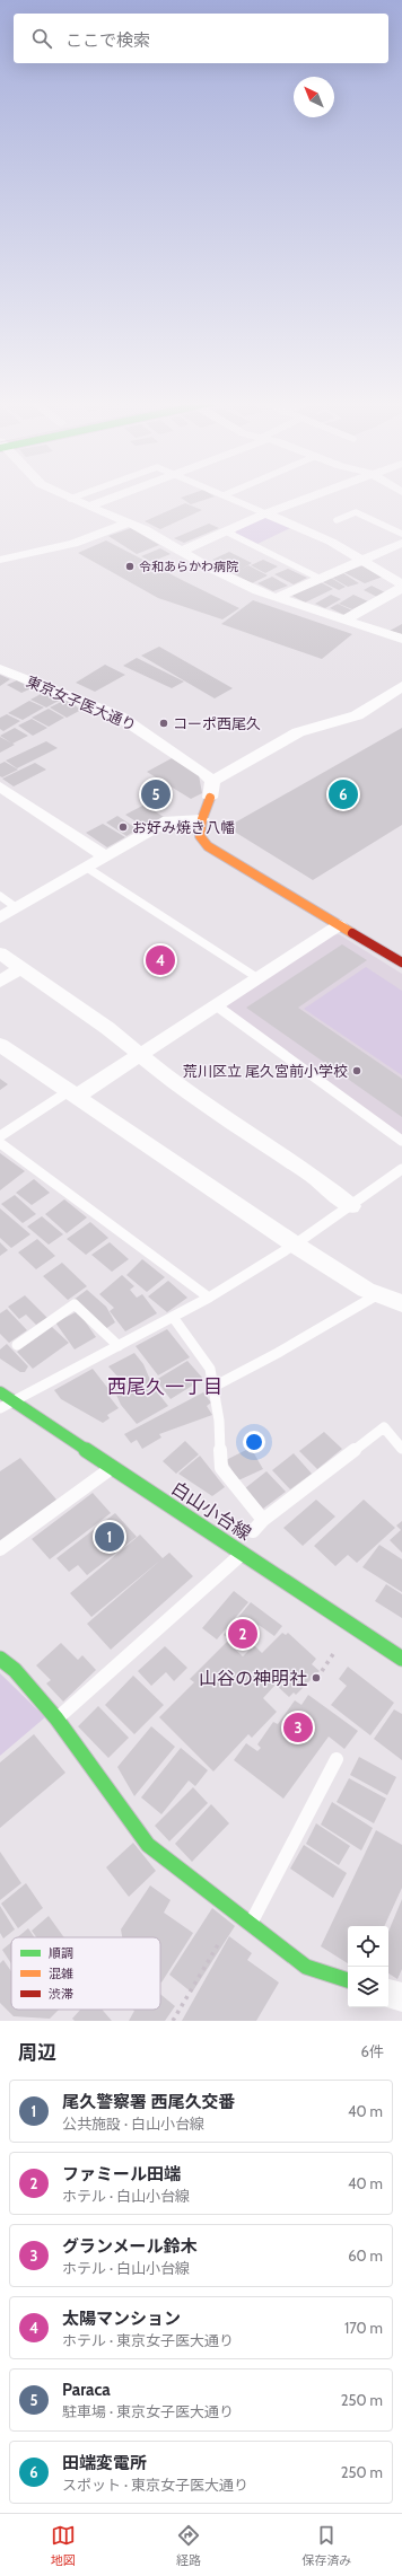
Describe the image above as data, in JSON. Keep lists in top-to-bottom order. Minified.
{"streets":{"main road":["白山小台線"],"street":["東京女子医大通り"]},"districts":["西尾久一丁目"],"places":["令和あらかわ病院","コーポ西尾久","お好み焼き八幡","荒川区立 尾久宮前小学校","山谷の神明社"],"legend":["順調","混雑","渋滞"],"north":"top left","page":{"search":"ここで検索","pins":["5","6","4","1","2","3"],"heading":["周辺","6件"],"list":[{"mark":"1","name":"尾久警察署 西尾久交番","note":"公共施設 · 白山小台線","value":"40 m"},{"mark":"2","name":"ファミール田端","note":"ホテル · 白山小台線","value":"40 m"},{"mark":"3","name":"グランメール鈴木","note":"ホテル · 白山小台線","value":"60 m"},{"mark":"4","name":"太陽マンション","note":"ホテル · 東京女子医大通り","value":"170 m"},{"mark":"5","name":"Paraca","note":"駐車場 · 東京女子医大通り","value":"250 m"},{"mark":"6","name":"田端変電所","note":"スポット · 東京女子医大通り","value":"250 m"}],"nav":["地図","経路","保存済み"]}}
